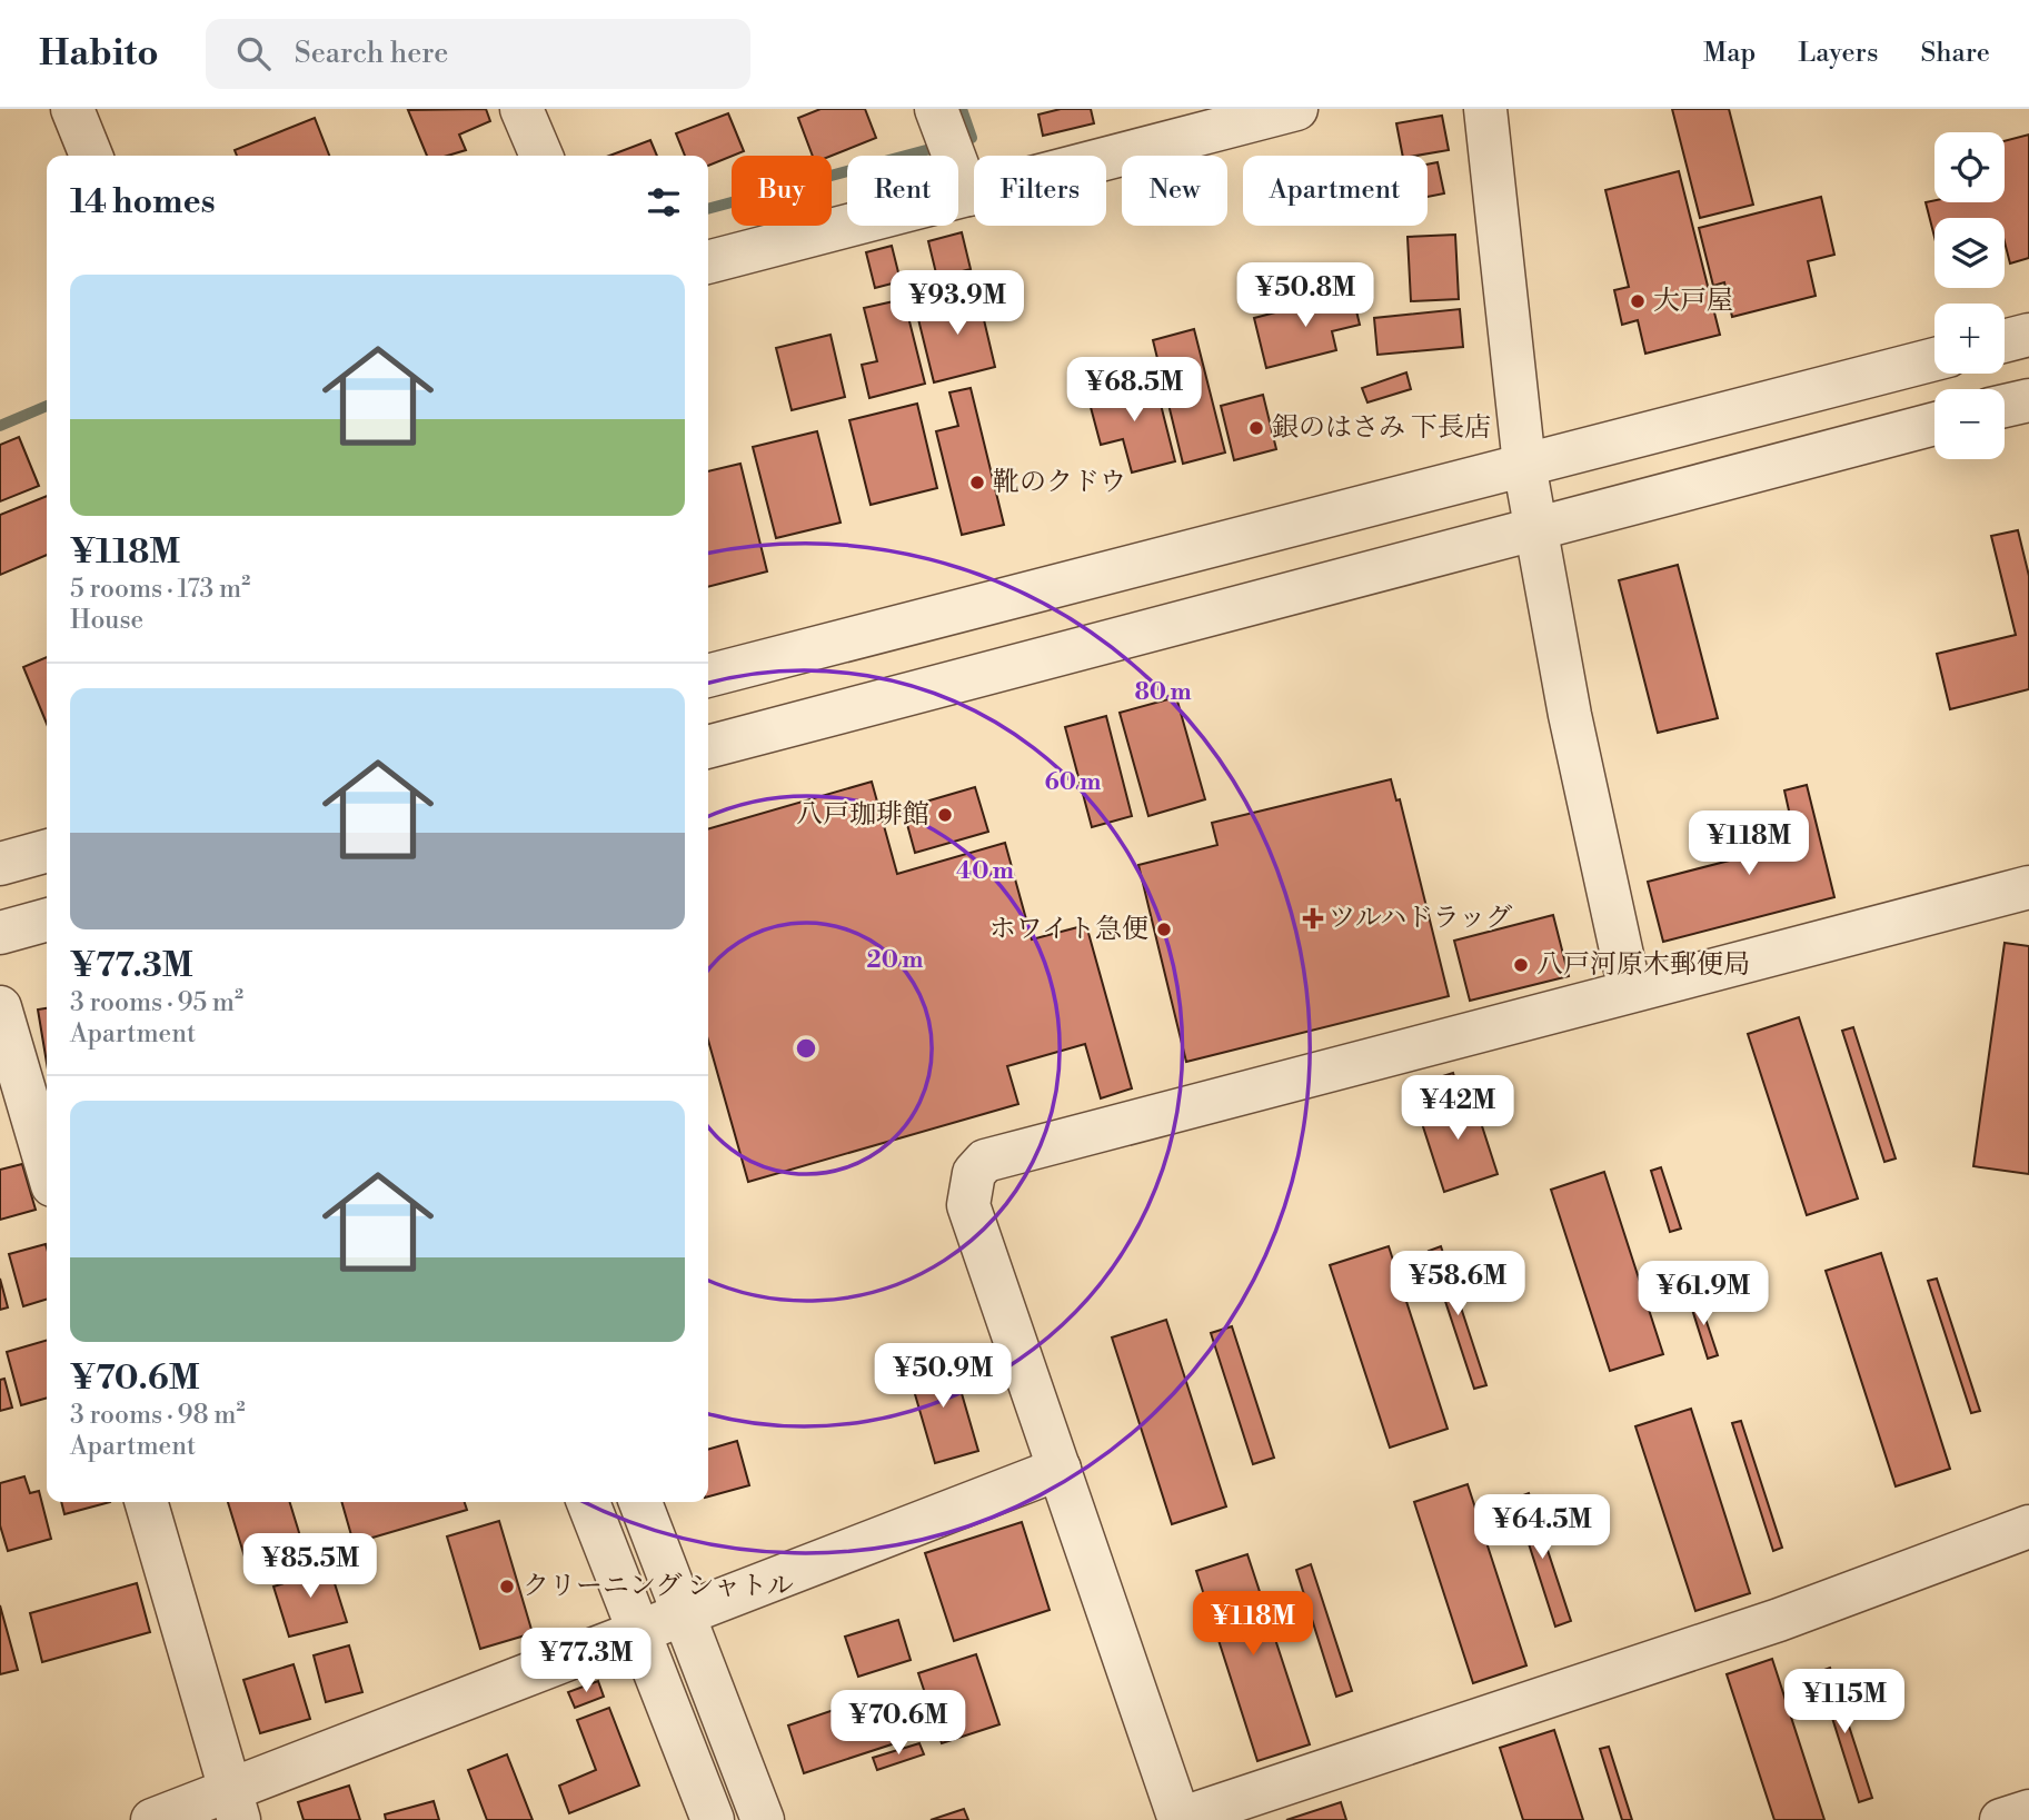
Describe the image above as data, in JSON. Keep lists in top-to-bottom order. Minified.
{"places":{"other":["大戸屋","銀のはさみ 下長店","靴のクドウ","八戸珈琲館","ホワイト急便","八戸河原木郵便局","クリーニング シャトル"],"health":["ツルハドラッグ"]},"page":{"header":"Habito","search":"Search here","nav":["Map","Layers","Share"],"map_buttons":["+","−"],"chip":["Buy","Rent","Filters","New","Apartment"],"heading":"14 homes","list":[{"name":"¥118M","note":"5 rooms · 173 m² · House"},{"name":"¥77.3M","note":"3 rooms · 95 m² · Apartment"},{"name":"¥70.6M","note":"3 rooms · 98 m² · Apartment"}],"price":["¥50.8M","¥93.9M","¥68.5M","¥118M","¥42M","¥58.6M","¥61.9M","¥50.9M","¥64.5M","¥85.5M","¥118M","¥77.3M","¥115M","¥70.6M"]},"rings":["80 m","60 m","40 m","20 m"]}
